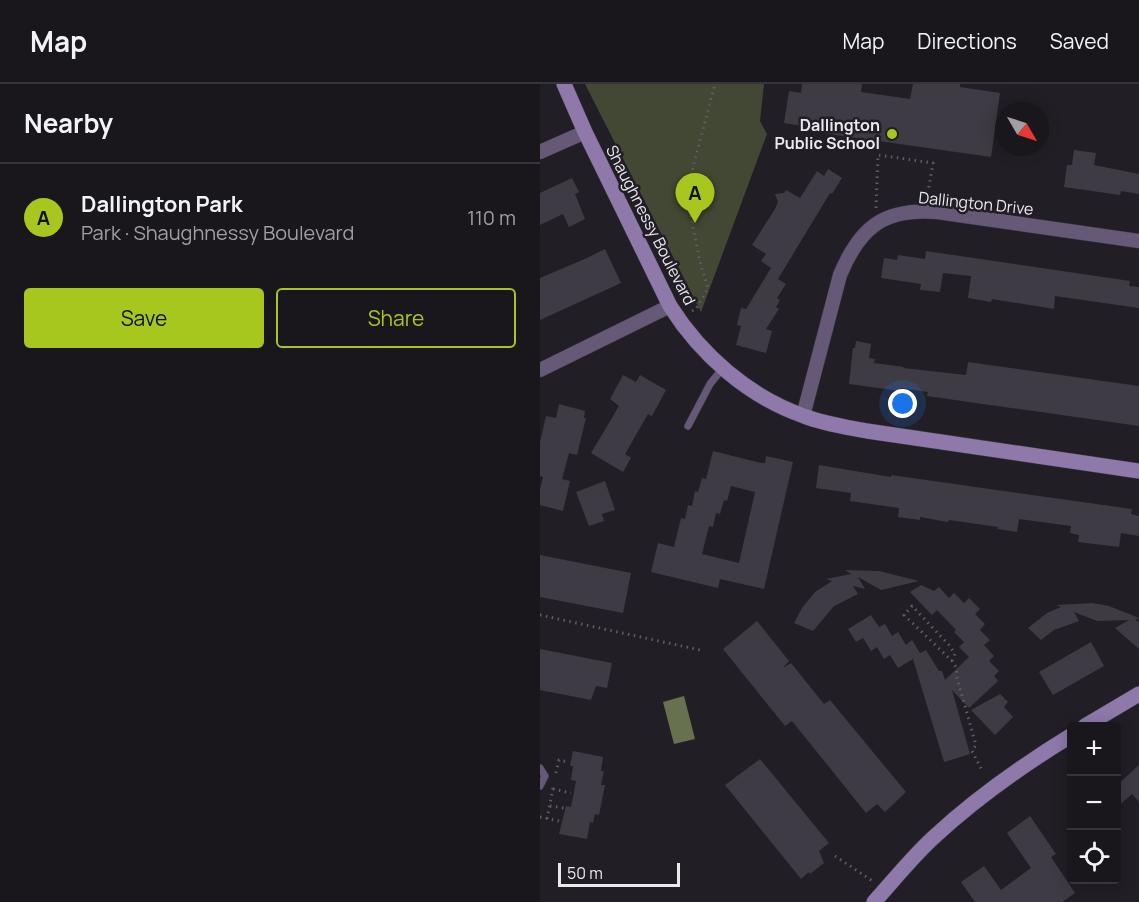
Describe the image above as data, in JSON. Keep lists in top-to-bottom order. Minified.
{"streets":{"street":["Dallington Drive","Shaughnessy Boulevard"]},"crossings":[["Dallington Drive","Shaughnessy Boulevard"]],"places":["Dallington Public School"],"scale_bar":"50 m","north":"bottom right","page":{"header":"Map","nav":["Map","Directions","Saved"],"heading":"Nearby","list":[{"mark":"A","name":"Dallington Park","note":"Park · Shaughnessy Boulevard","value":"110 m"}],"pins":"A","buttons":["Save","Share"],"map_buttons":["+","−"],"scale":"50 m"}}
